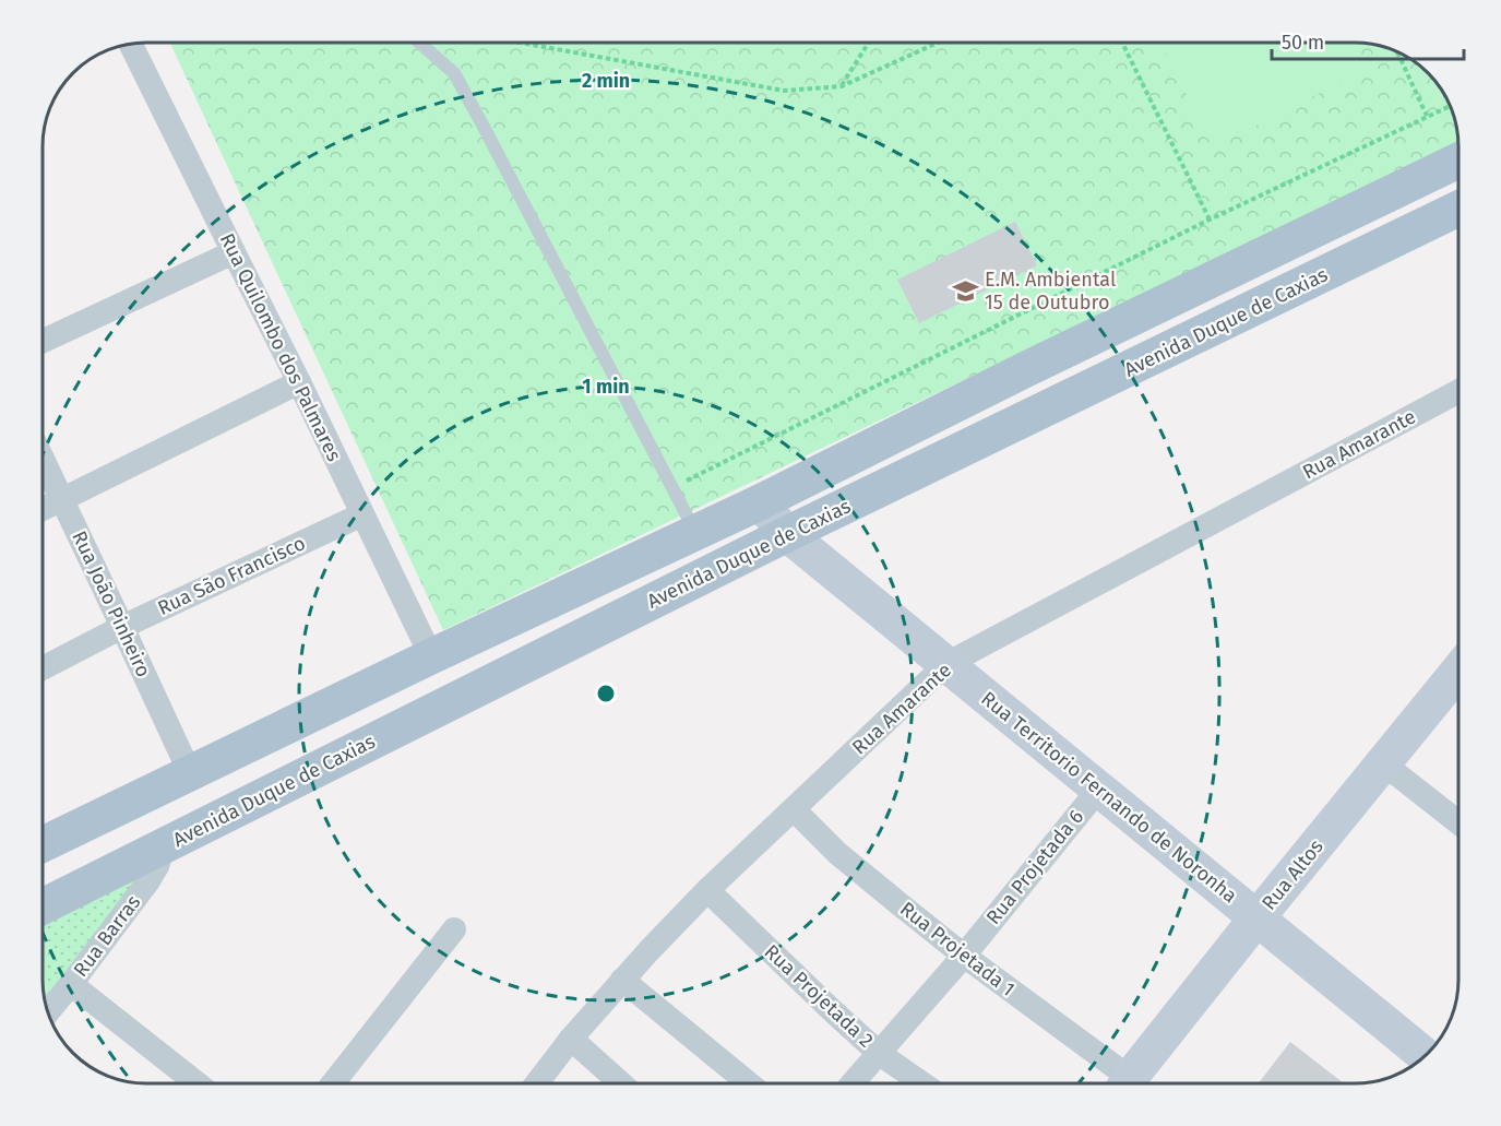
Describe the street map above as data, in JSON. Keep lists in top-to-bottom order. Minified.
{"streets":{"main road":["Avenida Duque de Caxias"],"street":["Rua Quilombo dos Palmares","Rua Amarante","Rua São Francisco","Rua João Pinheiro","Rua Territorio Fernando de Noronha","Rua Projetada 6","Rua Altos","Rua Barras","Rua Projetada 1","Rua Projetada 2"]},"crossings":[["Avenida Duque de Caxias","Rua Quilombo dos Palmares"],["Avenida Duque de Caxias","Rua João Pinheiro"],["Avenida Duque de Caxias","Rua Territorio Fernando de Noronha"],["Avenida Duque de Caxias","Rua Barras"],["Rua Quilombo dos Palmares","Rua São Francisco"],["Rua Amarante","Rua Territorio Fernando de Noronha"],["Rua Amarante","Rua Projetada 1"],["Rua Amarante","Rua Projetada 2"],["Rua São Francisco","Rua João Pinheiro"],["Rua Territorio Fernando de Noronha","Rua Projetada 6"],["Rua Territorio Fernando de Noronha","Rua Altos"],["Rua Projetada 6","Rua Projetada 1"],["Rua Projetada 6","Rua Projetada 2"]],"places":{"school or university":["E.M. Ambiental 15 de Outubro"]},"scale_bar":"50 m","rings":["2 min","1 min"]}
